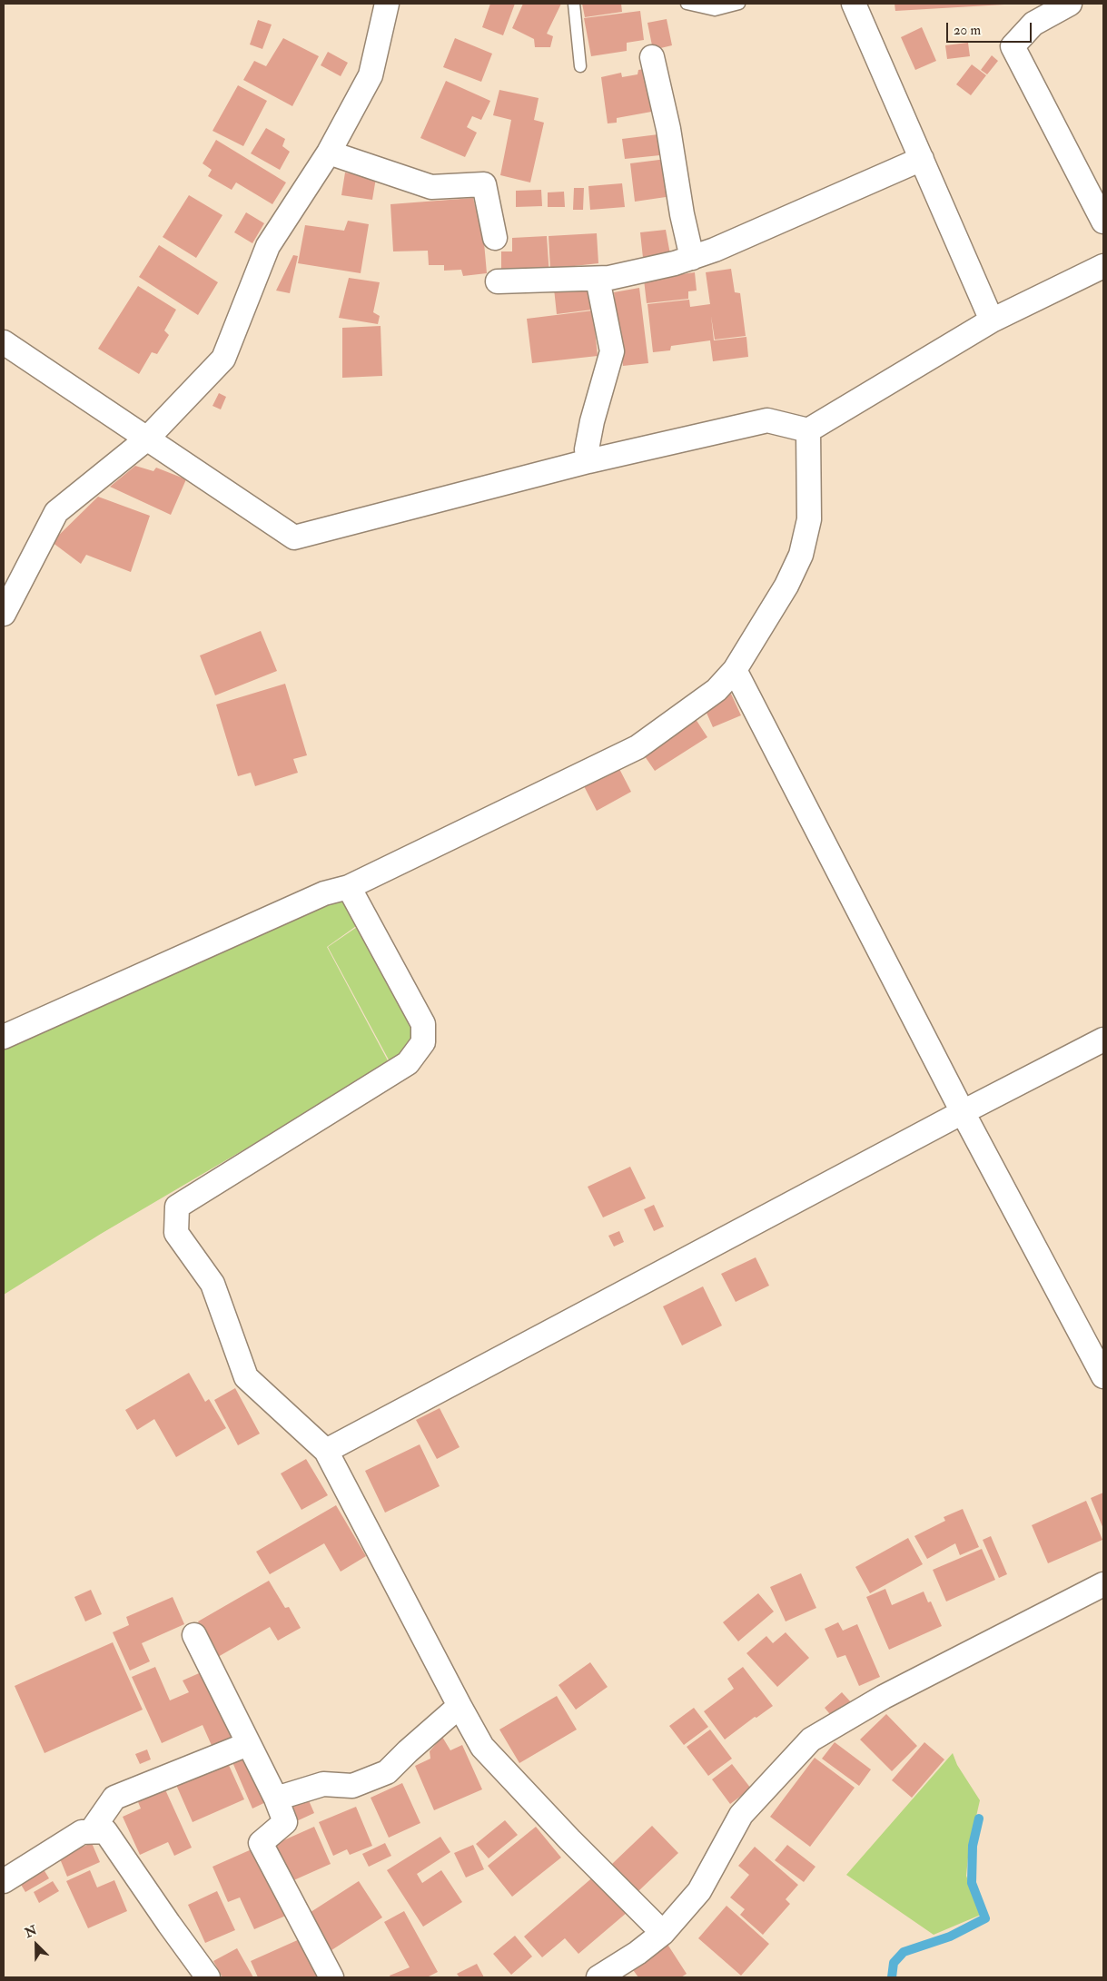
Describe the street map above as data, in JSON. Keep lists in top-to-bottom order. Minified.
{"scale_bar":"20 m","north":"top left"}
